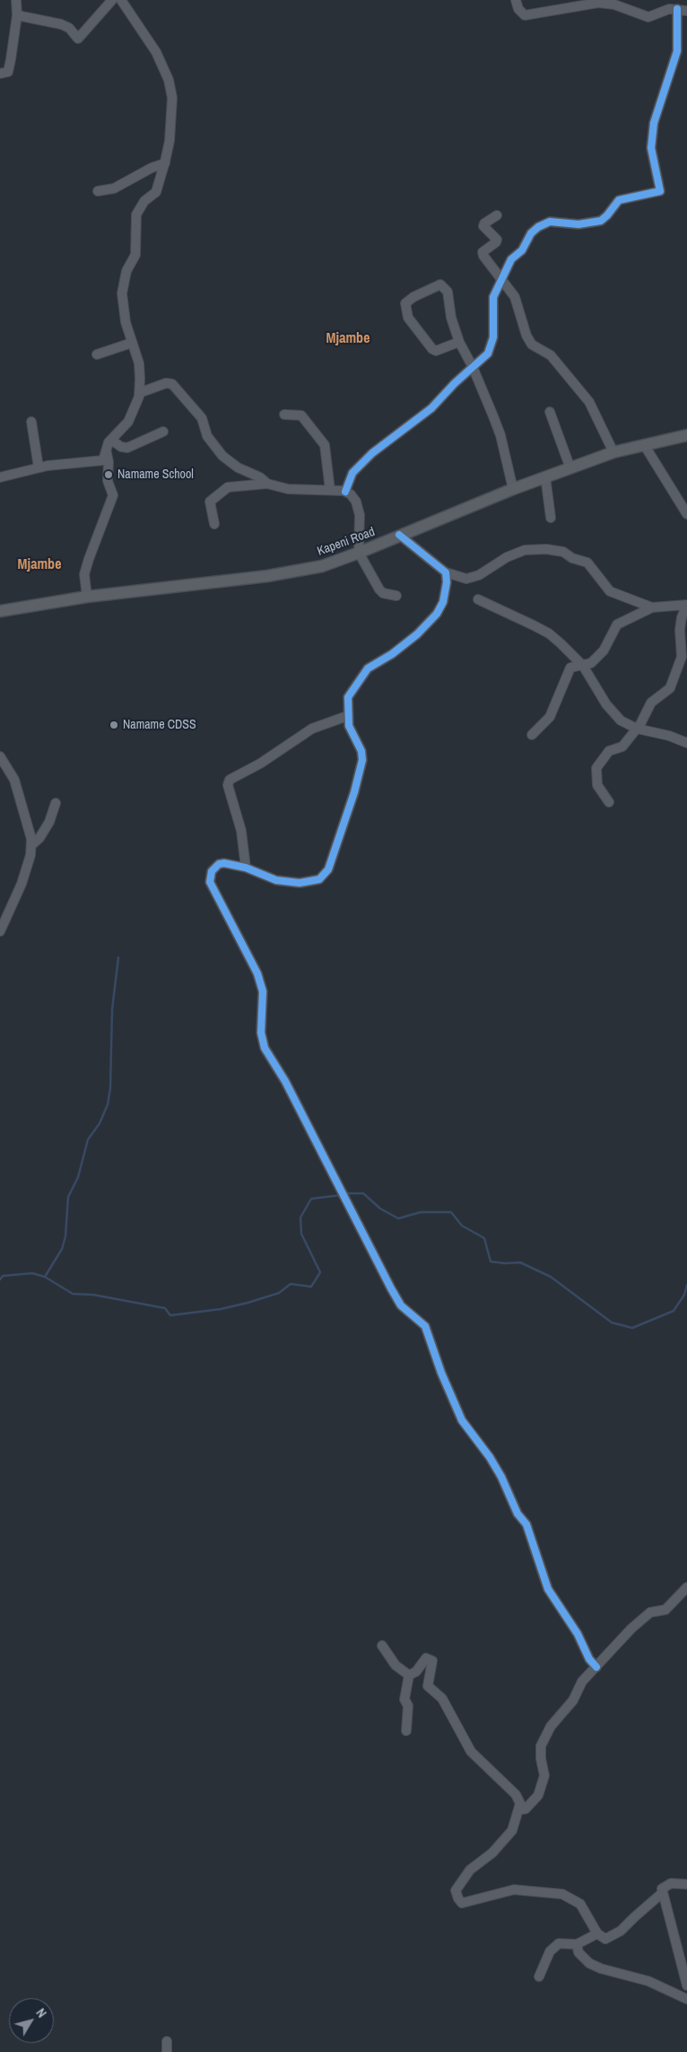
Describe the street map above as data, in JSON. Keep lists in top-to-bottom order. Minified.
{"streets":{"main road":["Kapeni Road"]},"districts":["Mjambe","Mjambe"],"places":["Namame School","Namame CDSS"],"north":"top right"}
